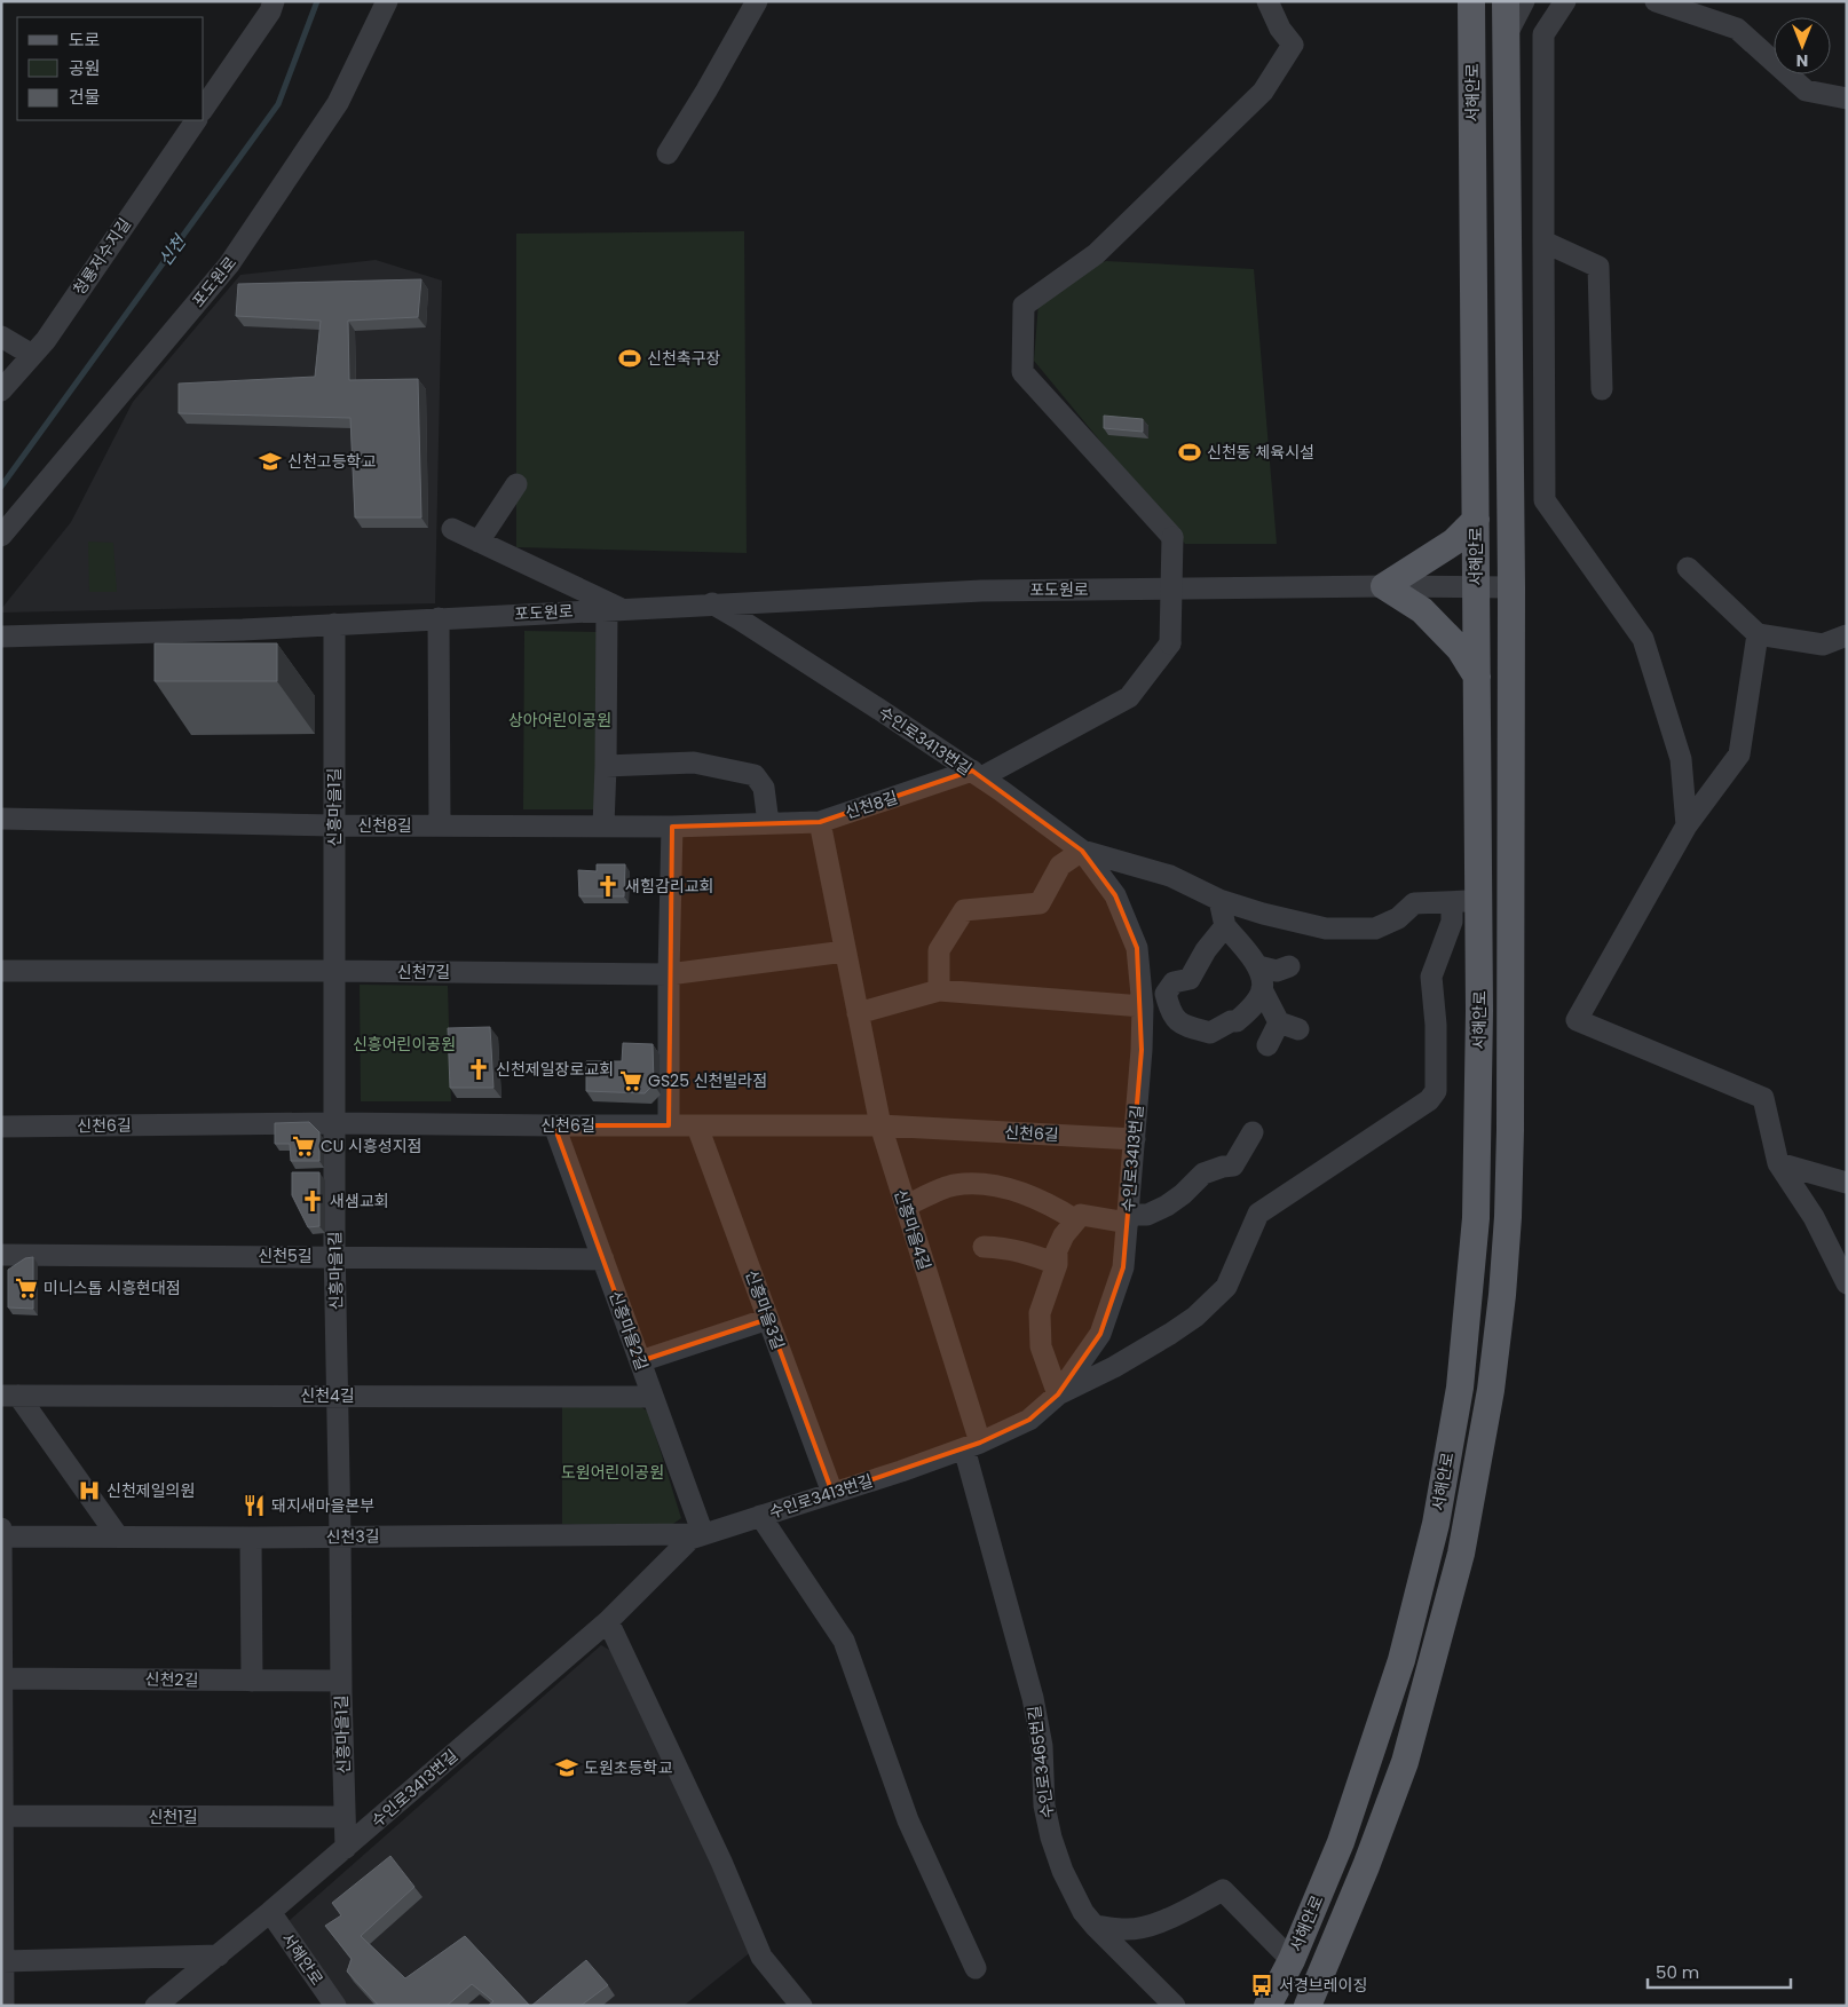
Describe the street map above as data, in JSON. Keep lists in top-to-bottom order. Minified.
{"streets":{"main road":["서해안로"],"street":["청룡저수지길","포도원로","수인로3413번길","신천8길","신흥마을1길","신천7길","신천6길","신흥마을4길","신천5길","신흥마을3길","신흥마을2길","신천4길","신천3길","신천2길","수인로3465번길","신천1길"]},"crossings":[["서해안로","포도원로"],["서해안로","수인로3413번길"],["포도원로","수인로3413번길"],["포도원로","신흥마을1길"],["수인로3413번길","신천8길"],["수인로3413번길","신흥마을1길"],["수인로3413번길","신천6길"],["수인로3413번길","신흥마을4길"],["수인로3413번길","신흥마을3길"],["수인로3413번길","신흥마을2길"],["수인로3413번길","신천3길"],["수인로3413번길","수인로3465번길"],["신천8길","신흥마을1길"],["신천8길","신흥마을4길"],["신흥마을1길","신천7길"],["신흥마을1길","신천6길"],["신흥마을1길","신천5길"],["신흥마을1길","신천4길"],["신흥마을1길","신천3길"],["신흥마을1길","신천2길"],["신흥마을1길","신천1길"],["신천7길","신흥마을4길"],["신천6길","신흥마을4길"],["신천6길","신흥마을3길"],["신천6길","신흥마을2길"],["신흥마을4길","수인로3465번길"],["신천5길","신흥마을2길"],["신흥마을2길","신천4길"],["신흥마을2길","신천3길"]],"water":["신천"],"parks":["상아어린이공원","신흥어린이공원","도원어린이공원"],"places":{"sports":["신천축구장","신천동 체육시설"],"school or university":["신천고등학교","도원초등학교"],"church":["새힘감리교회","신천제일장로교회","새샘교회"],"supermarket":["GS25 신천빌라점","CU 시흥성지점","미니스톱 시흥현대점"],"hospital":["신천제일의원"],"restaurant":["돼지새마을본부"],"bus stop":["서경브레이징"]},"legend":["도로","공원","건물"],"scale_bar":"50 m","north":"bottom"}
